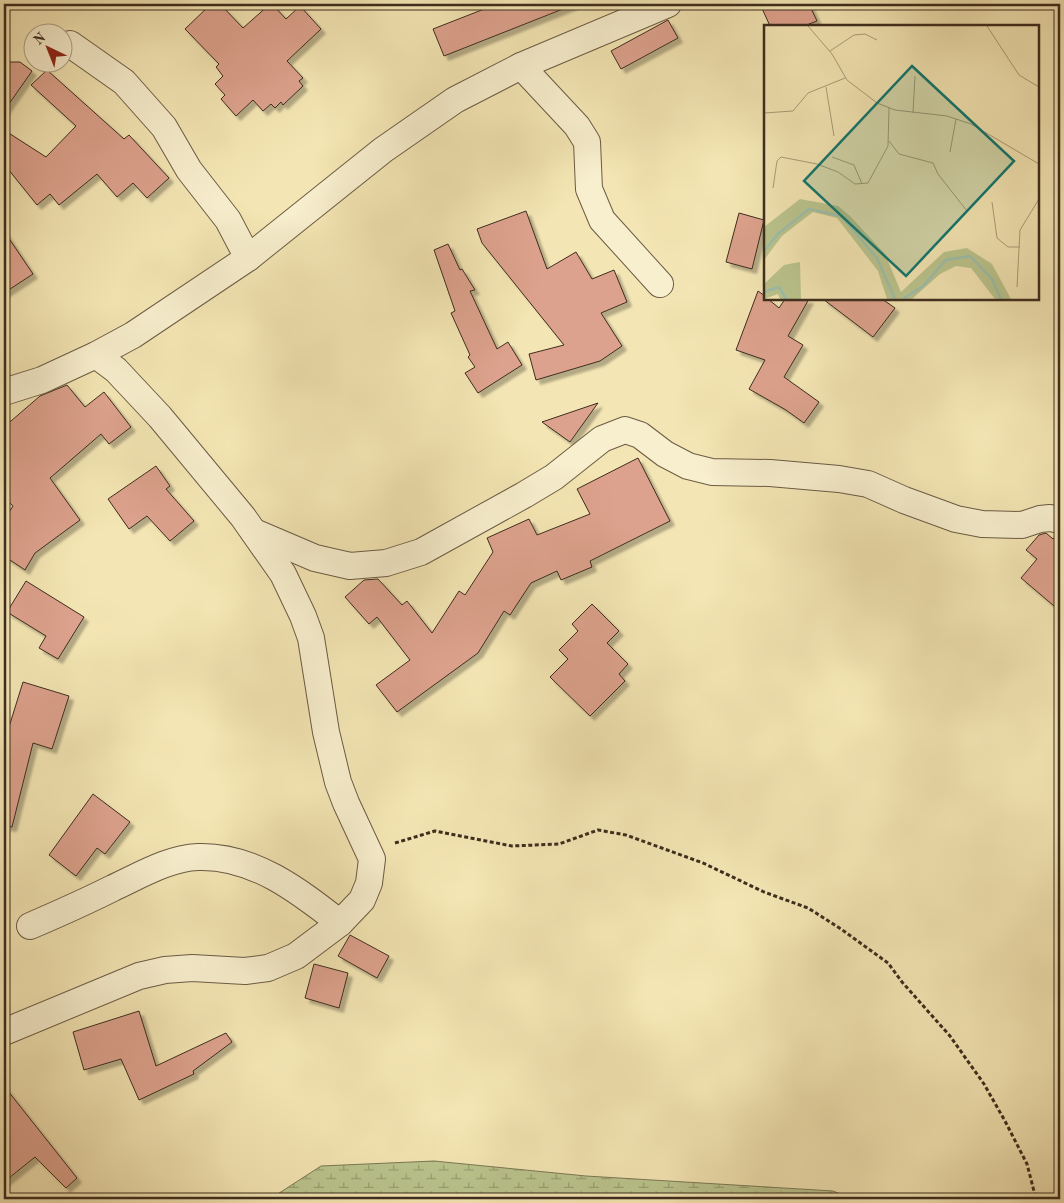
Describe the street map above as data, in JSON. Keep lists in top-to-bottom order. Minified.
{"north":"top left"}
